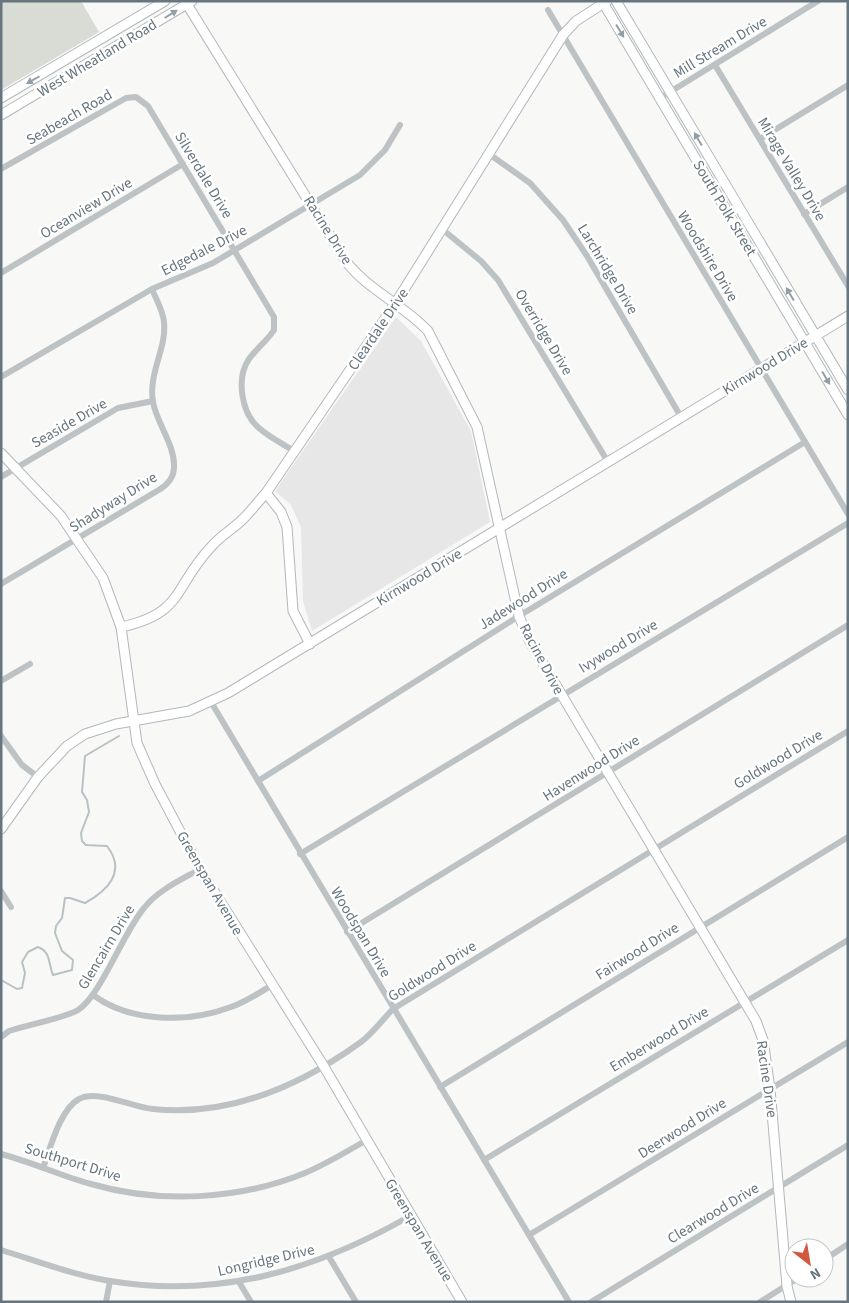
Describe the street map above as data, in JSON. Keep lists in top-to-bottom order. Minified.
{"streets":{"street":["Mill Stream Drive","West Wheatland Road","Seabeach Road","Mirage Valley Drive","Silverdale Drive","Oceanview Drive","South Polk Street","Racine Drive","Edgedale Drive","Woodshire Drive","Larchridge Drive","Cleardale Drive","Overridge Drive","Kirnwood Drive","Seaside Drive","Shadyway Drive","Jadewood Drive","Ivywood Drive","Goldwood Drive","Havenwood Drive","Greenspan Avenue","Woodspan Drive","Glencairn Drive","Fairwood Drive","Emberwood Drive","Deerwood Drive","Southport Drive","Clearwood Drive","Longridge Drive"]},"crossings":[["Mill Stream Drive","Mirage Valley Drive"],["Mill Stream Drive","South Polk Street"],["West Wheatland Road","Racine Drive"],["Seabeach Road","Silverdale Drive"],["Silverdale Drive","Oceanview Drive"],["Silverdale Drive","Edgedale Drive"],["Silverdale Drive","Cleardale Drive"],["South Polk Street","Cleardale Drive"],["South Polk Street","Kirnwood Drive"],["Racine Drive","Edgedale Drive"],["Racine Drive","Cleardale Drive"],["Racine Drive","Kirnwood Drive"],["Racine Drive","Jadewood Drive"],["Racine Drive","Ivywood Drive"],["Racine Drive","Goldwood Drive"],["Racine Drive","Havenwood Drive"],["Racine Drive","Fairwood Drive"],["Racine Drive","Emberwood Drive"],["Racine Drive","Deerwood Drive"],["Racine Drive","Clearwood Drive"],["Edgedale Drive","Shadyway Drive"],["Woodshire Drive","Cleardale Drive"],["Woodshire Drive","Kirnwood Drive"],["Woodshire Drive","Jadewood Drive"],["Larchridge Drive","Cleardale Drive"],["Larchridge Drive","Kirnwood Drive"],["Cleardale Drive","Overridge Drive"],["Cleardale Drive","Greenspan Avenue"],["Overridge Drive","Kirnwood Drive"],["Kirnwood Drive","Greenspan Avenue"],["Kirnwood Drive","Woodspan Drive"],["Seaside Drive","Shadyway Drive"],["Seaside Drive","Greenspan Avenue"],["Shadyway Drive","Greenspan Avenue"],["Jadewood Drive","Woodspan Drive"],["Ivywood Drive","Woodspan Drive"],["Goldwood Drive","Greenspan Avenue"],["Goldwood Drive","Woodspan Drive"],["Goldwood Drive","Southport Drive"],["Havenwood Drive","Woodspan Drive"],["Greenspan Avenue","Glencairn Drive"],["Greenspan Avenue","Southport Drive"],["Greenspan Avenue","Longridge Drive"],["Woodspan Drive","Fairwood Drive"],["Woodspan Drive","Emberwood Drive"],["Woodspan Drive","Deerwood Drive"]],"north":"bottom right"}
